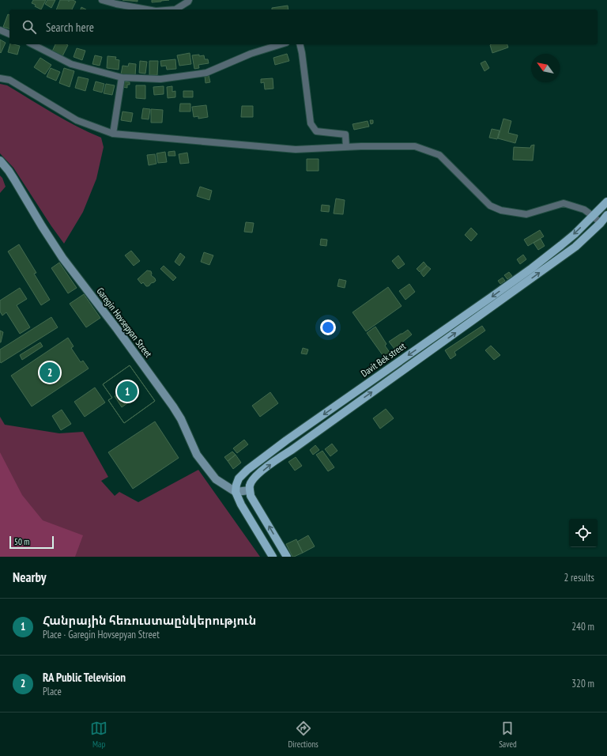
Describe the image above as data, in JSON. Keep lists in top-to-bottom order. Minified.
{"streets":{"main road":["Garegin Hovsepyan Street","Davit Bek street"]},"crossings":[["Garegin Hovsepyan Street","Davit Bek street"]],"scale_bar":"50 m","north":"top left","page":{"search":"Search here","pins":["2","1"],"scale":"50 m","heading":["Nearby","2 results"],"list":[{"mark":"1","name":"Հանրային հեռուստաընկերություն","note":"Place · Garegin Hovsepyan Street","value":"240 m"},{"mark":"2","name":"RA Public Television","note":"Place","value":"320 m"}],"nav":["Map","Directions","Saved"]}}
